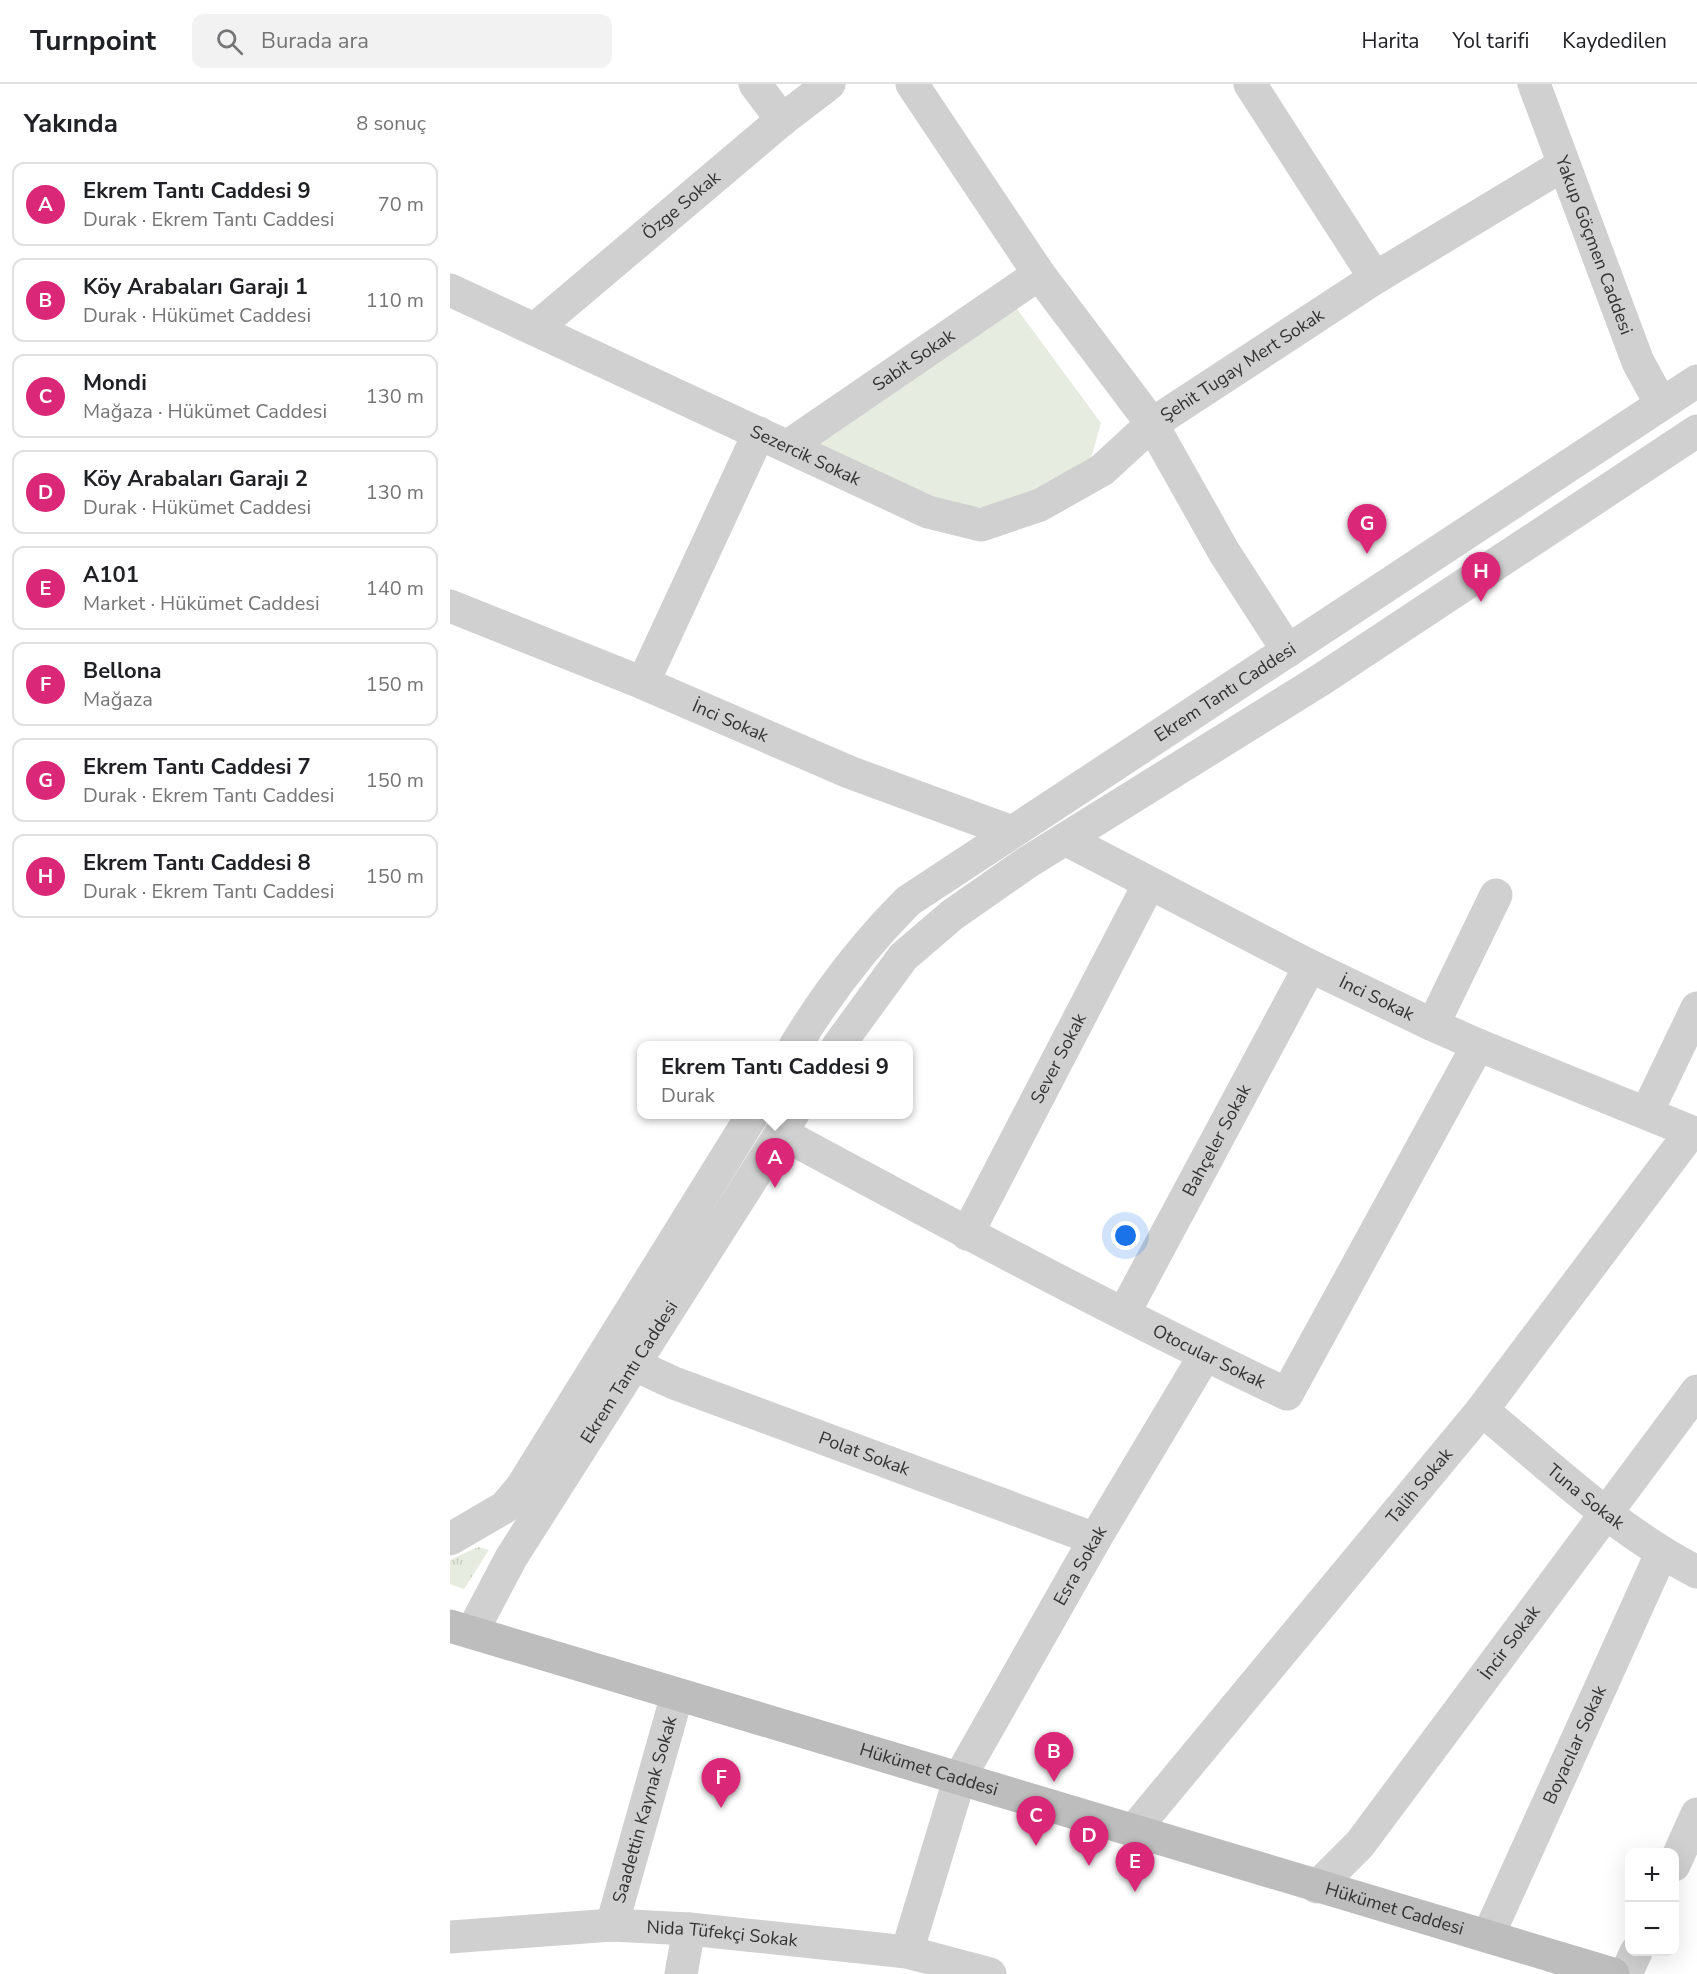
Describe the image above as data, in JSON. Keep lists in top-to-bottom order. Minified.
{"streets":{"main road":["Hükümet Caddesi"],"street":["Özge Sokak","Yakup Göçmen Caddesi","Sabit Sokak","Şehit Tugay Mert Sokak","Sezercik Sokak","Ekrem Tantı Caddesi","İnci Sokak","Sever Sokak","Bahçeler Sokak","Otocular Sokak","Polat Sokak","Talih Sokak","Tuna Sokak","Esra Sokak","İncir Sokak","Boyacılar Sokak","Saadettin Kaynak Sokak","Nida Tüfekçi Sokak"]},"crossings":[["Özge Sokak","Sezercik Sokak"],["Yakup Göçmen Caddesi","Şehit Tugay Mert Sokak"],["Yakup Göçmen Caddesi","Ekrem Tantı Caddesi"],["Sabit Sokak","Şehit Tugay Mert Sokak"],["Sabit Sokak","Sezercik Sokak"],["Şehit Tugay Mert Sokak","Sezercik Sokak"],["Ekrem Tantı Caddesi","İnci Sokak"],["Ekrem Tantı Caddesi","Otocular Sokak"],["Ekrem Tantı Caddesi","Polat Sokak"],["Ekrem Tantı Caddesi","Hükümet Caddesi"],["İnci Sokak","Sever Sokak"],["İnci Sokak","Bahçeler Sokak"],["İnci Sokak","Otocular Sokak"],["İnci Sokak","Talih Sokak"],["Sever Sokak","Otocular Sokak"],["Bahçeler Sokak","Otocular Sokak"],["Otocular Sokak","Esra Sokak"],["Polat Sokak","Esra Sokak"],["Talih Sokak","Tuna Sokak"],["Talih Sokak","Hükümet Caddesi"],["Tuna Sokak","İncir Sokak"],["Tuna Sokak","Boyacılar Sokak"],["Esra Sokak","Hükümet Caddesi"],["İncir Sokak","Hükümet Caddesi"],["Boyacılar Sokak","Hükümet Caddesi"],["Hükümet Caddesi","Saadettin Kaynak Sokak"],["Saadettin Kaynak Sokak","Nida Tüfekçi Sokak"]],"page":{"header":"Turnpoint","search":"Burada ara","nav":["Harita","Yol tarifi","Kaydedilen"],"heading":["Yakında","8 sonuç"],"list":[{"mark":"A","name":"Ekrem Tantı Caddesi 9","note":"Durak · Ekrem Tantı Caddesi","value":"70 m"},{"mark":"B","name":"Köy Arabaları Garajı 1","note":"Durak · Hükümet Caddesi","value":"110 m"},{"mark":"C","name":"Mondi","note":"Mağaza · Hükümet Caddesi","value":"130 m"},{"mark":"D","name":"Köy Arabaları Garajı 2","note":"Durak · Hükümet Caddesi","value":"130 m"},{"mark":"E","name":"A101","note":"Market · Hükümet Caddesi","value":"140 m"},{"mark":"F","name":"Bellona","note":"Mağaza","value":"150 m"},{"mark":"G","name":"Ekrem Tantı Caddesi 7","note":"Durak · Ekrem Tantı Caddesi","value":"150 m"},{"mark":"H","name":"Ekrem Tantı Caddesi 8","note":"Durak · Ekrem Tantı Caddesi","value":"150 m"}],"pins":["G","H","A","B","F","C","D","E"],"popup":["Ekrem Tantı Caddesi 9","Durak"],"map_buttons":["+","−"]}}
